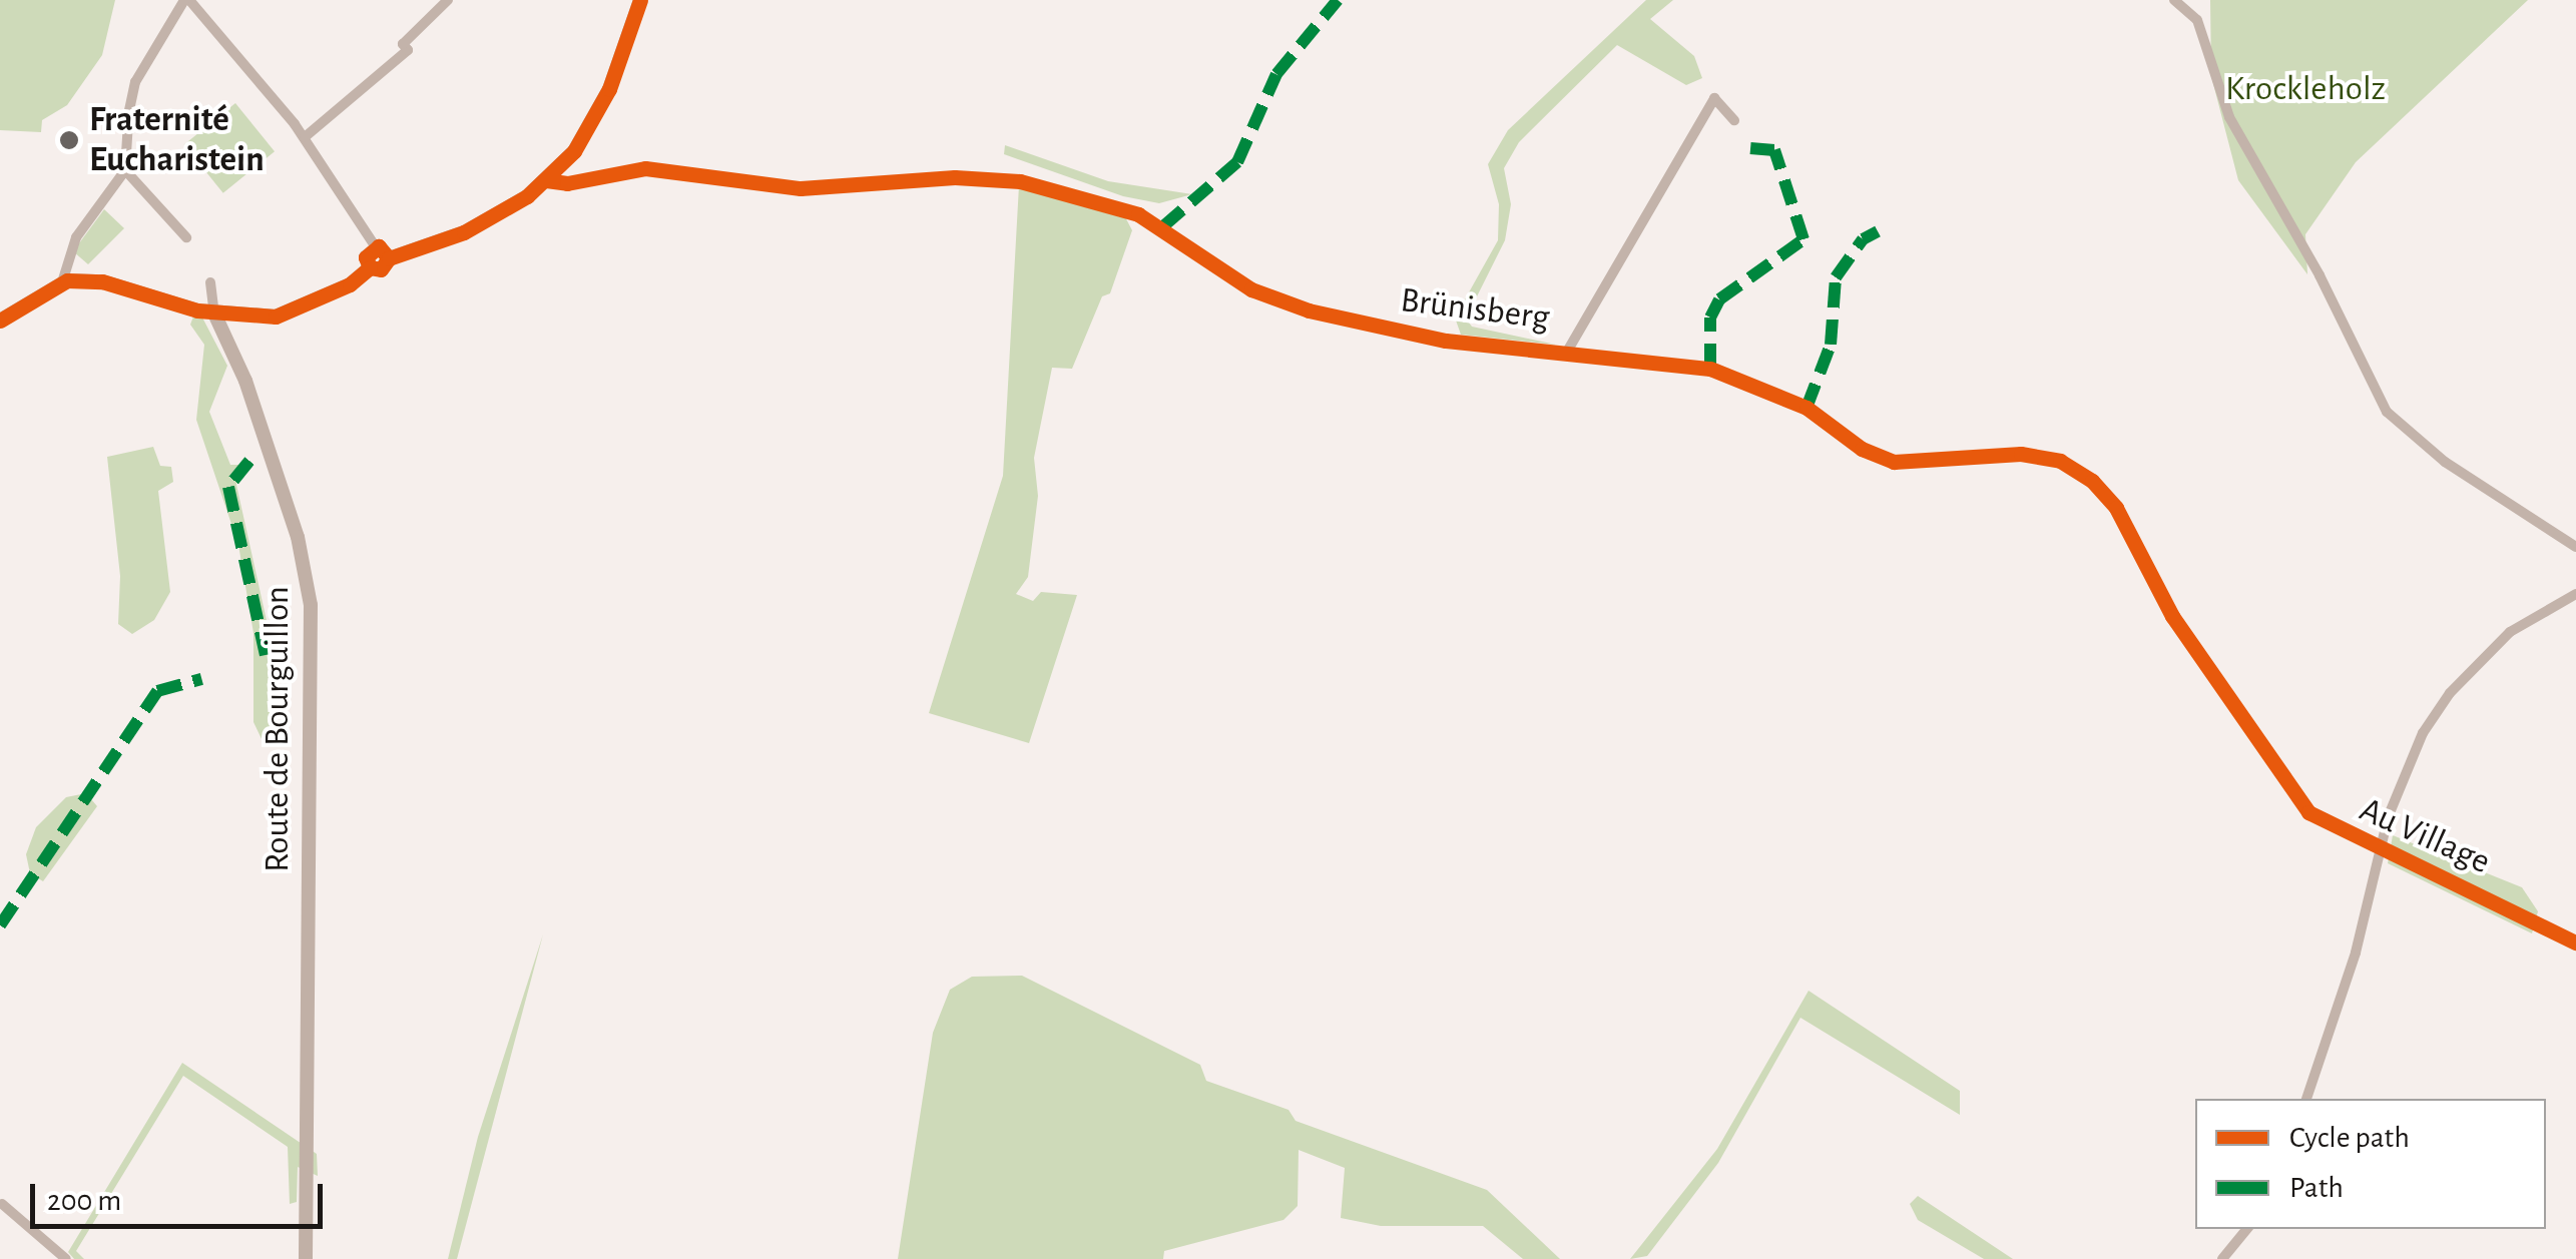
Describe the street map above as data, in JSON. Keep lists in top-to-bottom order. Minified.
{"streets":{"main road":["Route de Bourguillon"],"street":["Brünisberg","Au Village"]},"crossings":[["Brünisberg","Au Village"]],"parks":["Krockleholz"],"places":["Fraternité Eucharistein"],"legend":["Cycle path","Path"],"scale_bar":"200 m"}
